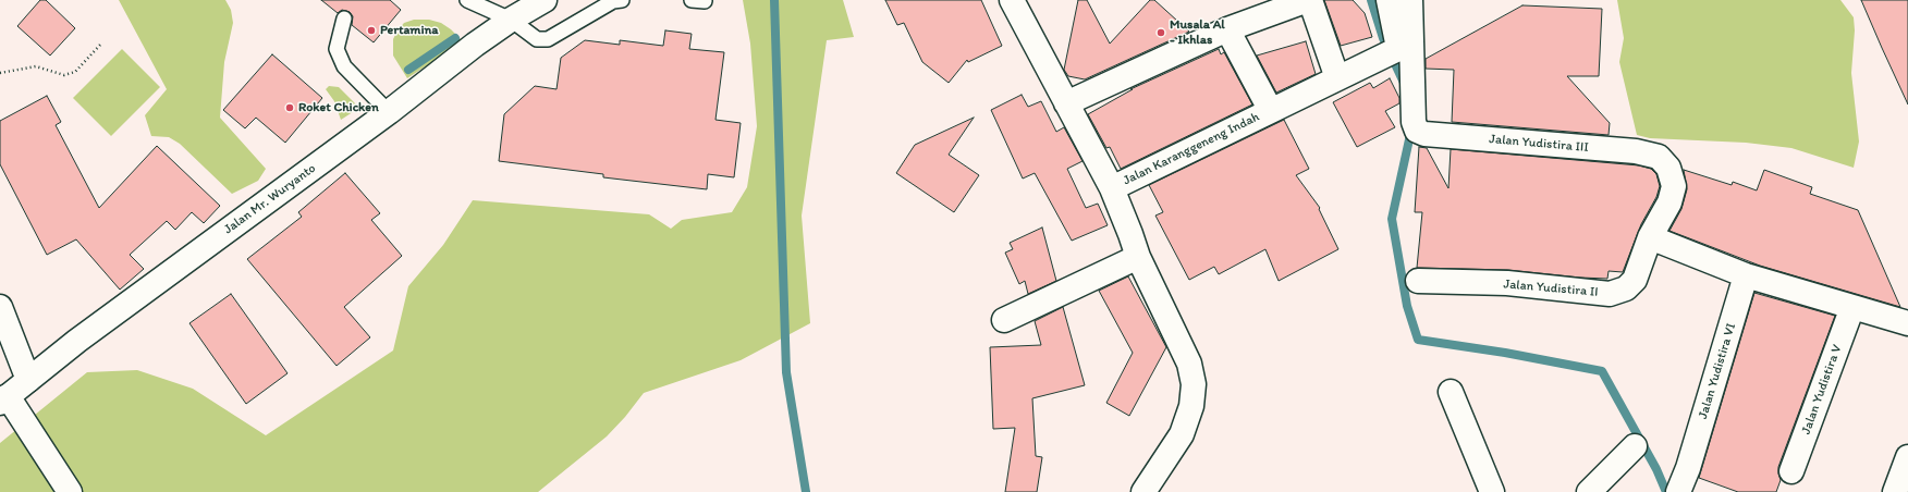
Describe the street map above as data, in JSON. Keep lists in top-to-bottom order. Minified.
{"streets":{"street":["Jalan Yudistira III","Jalan Karanggeneng Indah","Jalan Mr. Wuryanto","Jalan Yudistira II","Jalan Yudistira VI","Jalan Yudistira V"]},"crossings":[["Jalan Yudistira III","Jalan Karanggeneng Indah"],["Jalan Yudistira III","Jalan Yudistira II"]],"places":["Pertamina","Musala Al - Ikhlas","Roket Chicken"]}
